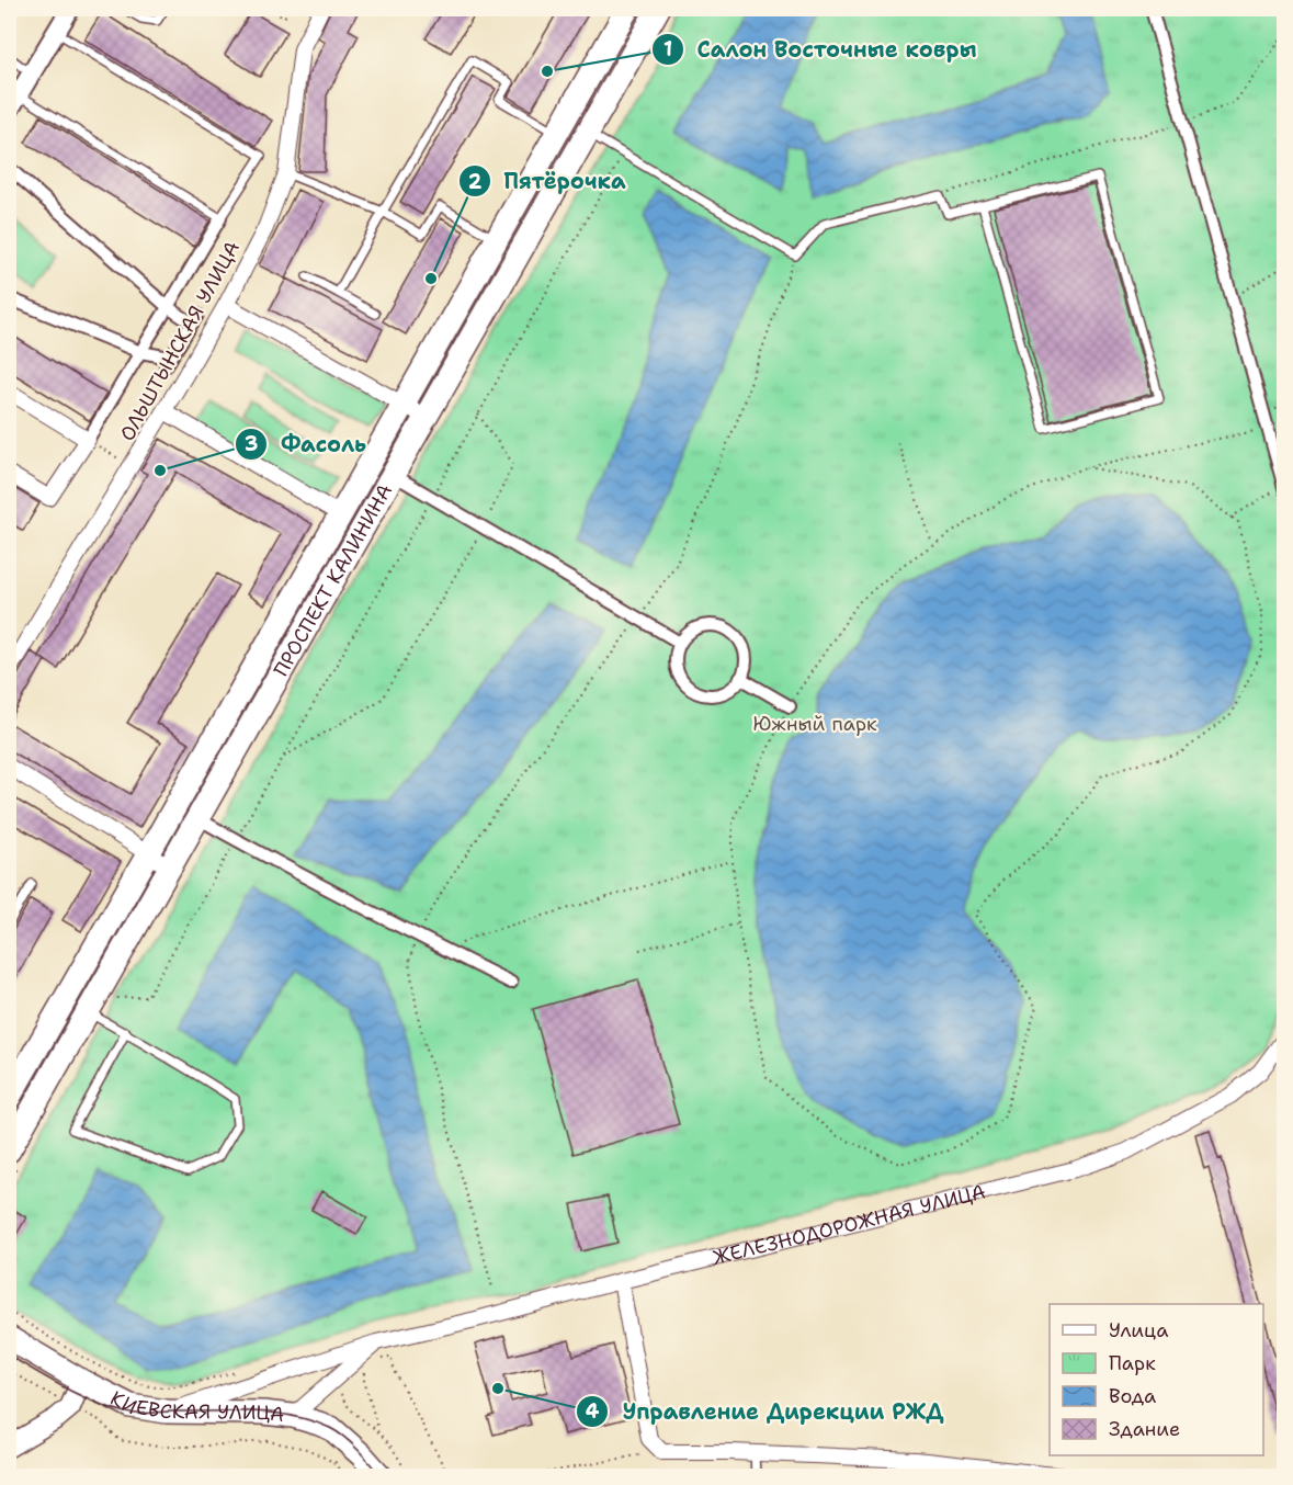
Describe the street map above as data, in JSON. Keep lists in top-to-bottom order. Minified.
{"streets":{"main road":["ПРОСПЕКТ КАЛИНИНА","КИЕВСКАЯ УЛИЦА"],"street":["ОЛЬШТЫНСКАЯ УЛИЦА","ЖЕЛЕЗНОДОРОЖНАЯ УЛИЦА"]},"crossings":[["ЖЕЛЕЗНОДОРОЖНАЯ УЛИЦА","КИЕВСКАЯ УЛИЦА"]],"parks":["Южный парк"],"places":["Салон Восточные ковры","Пятёрочка","Фасоль","Управление Дирекции РЖД"],"legend":["Улица","Парк","Вода","Здание"]}
